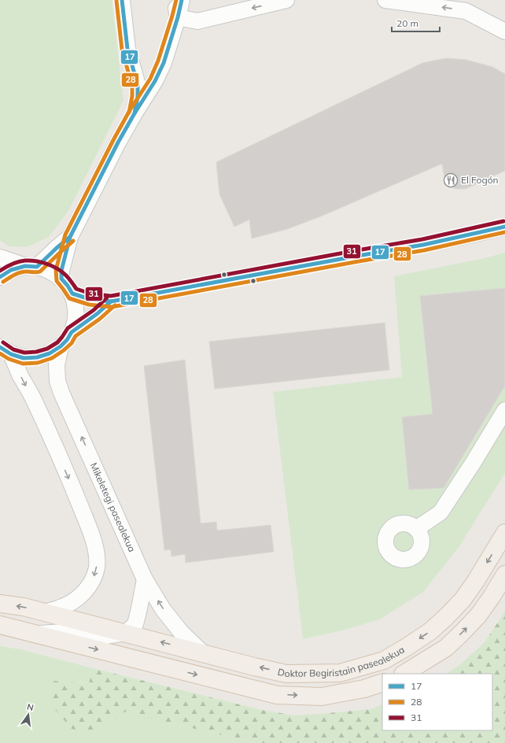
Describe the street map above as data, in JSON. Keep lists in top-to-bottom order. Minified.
{"streets":{"main road":["Doktor Begiristain pasealekua"],"street":["Mikeletegi pasealekua"]},"crossings":[["Mikeletegi pasealekua","Doktor Begiristain pasealekua"]],"one_way":["Mikeletegi pasealekua"],"places":{"restaurant":["El Fogón"]},"lines":["transit line 17","transit line 28","transit line 31"],"legend":["17","28","31"],"scale_bar":"20 m","north":"top"}
